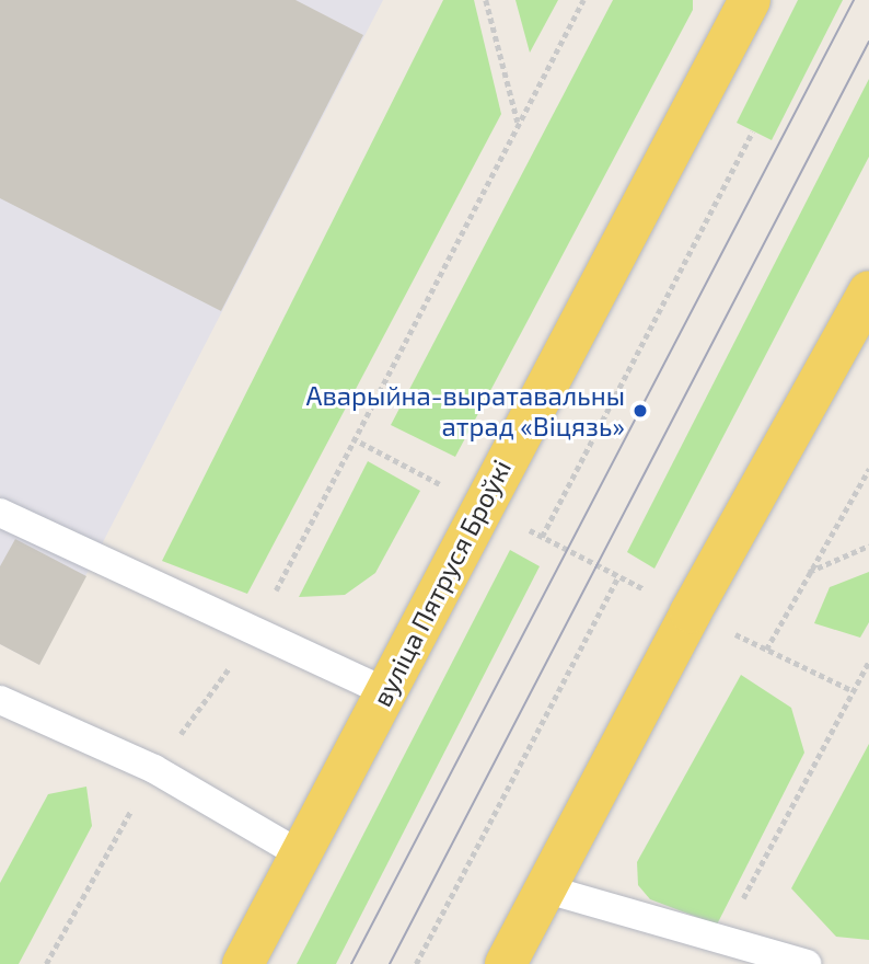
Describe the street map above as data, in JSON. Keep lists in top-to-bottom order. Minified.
{"streets":{"main road":["вуліца Пятруся Броўкі"]},"places":["Аварыйна-выратавальны атрад «Віцязь»"]}
